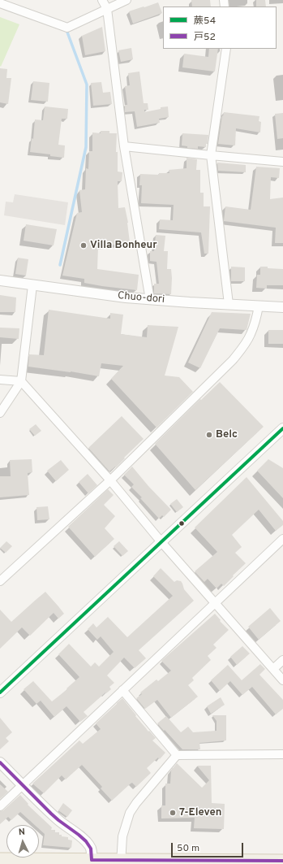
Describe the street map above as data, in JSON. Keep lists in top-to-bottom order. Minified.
{"streets":{"street":["Chuo-dori"]},"places":["Villa Bonheur","Belc","7-Eleven"],"lines":["transit line 蕨54","transit line 戸52"],"legend":["蕨54","戸52"],"scale_bar":"50 m","north":"top"}
